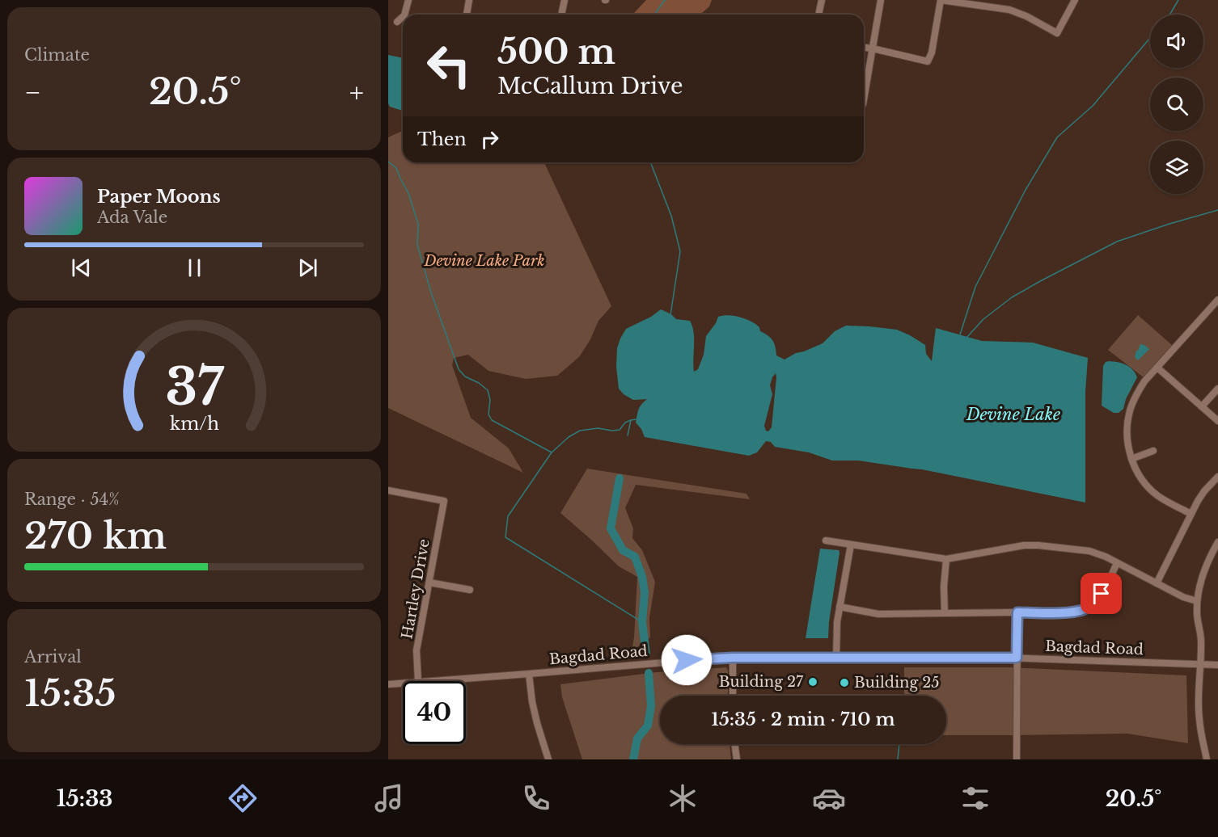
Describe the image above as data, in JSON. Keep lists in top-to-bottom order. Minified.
{"streets":{"street":["Hartley Drive","Bagdad Road"]},"water":["Devine Lake"],"parks":["Devine Lake Park"],"places":["Building 27","Building 25"],"page":{"tile":["Climate",["Range · 54%","270 km"],["Arrival","15:35"]],"turn":["500 m","McCallum Drive"],"heat":["−","20.5°","+"],"then":"Then","song":["Paper Moons","Ada Vale"],"limit":"40","trip":"15:35 · 2 min · 710 m","tabs":["15:33","20.5°"],"gauge":["37","km/h"]}}
